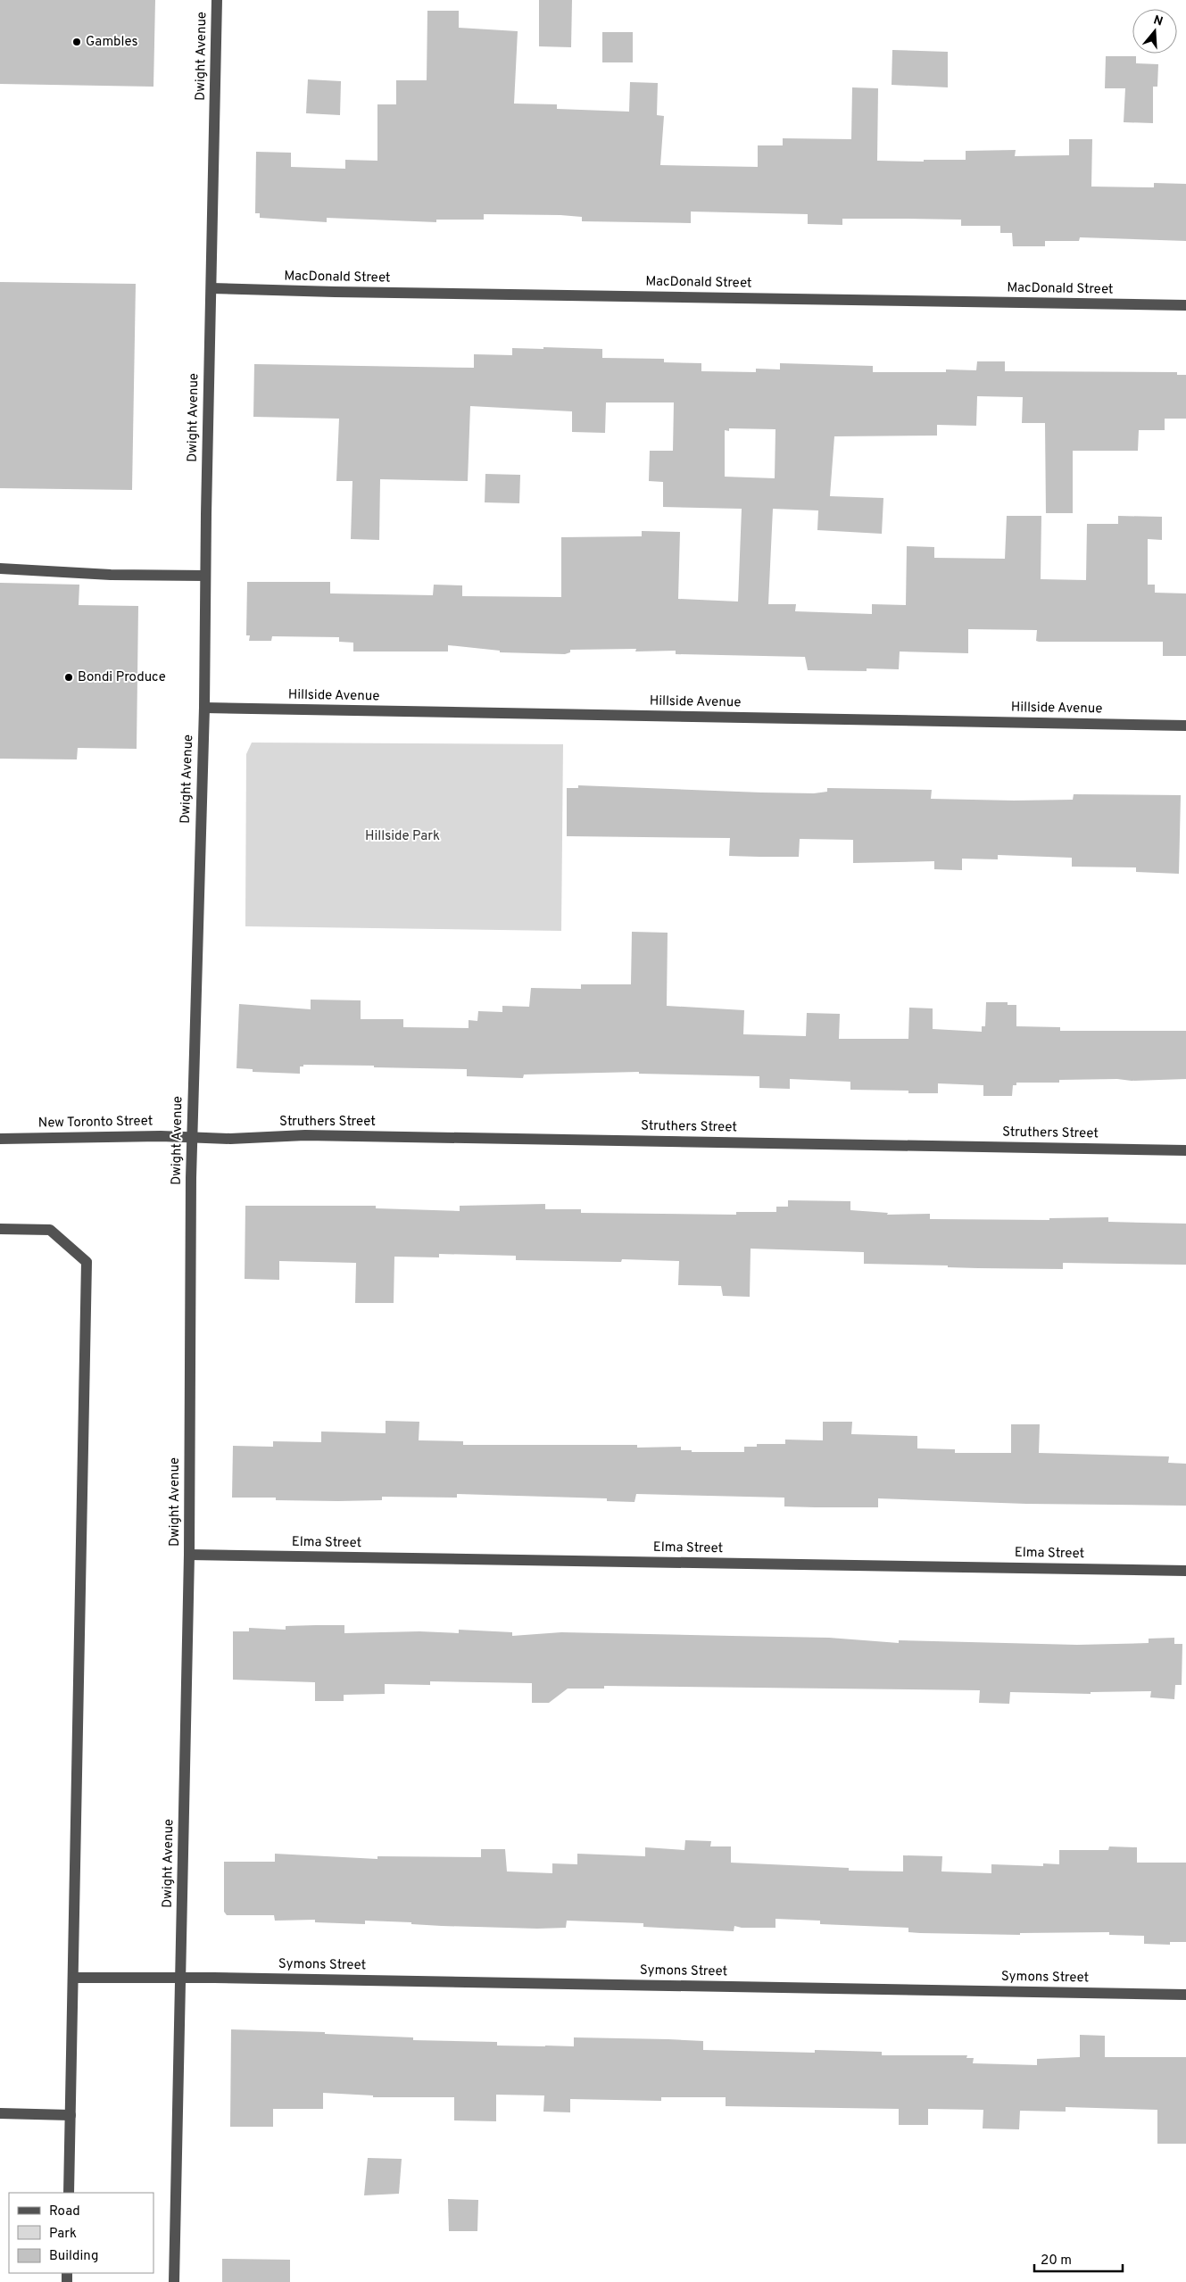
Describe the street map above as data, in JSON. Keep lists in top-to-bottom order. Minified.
{"streets":{"street":["Dwight Avenue","MacDonald Street","Hillside Avenue","Struthers Street","New Toronto Street","Elma Street","Symons Street"]},"crossings":[["Dwight Avenue","MacDonald Street"],["Dwight Avenue","Hillside Avenue"],["Dwight Avenue","Struthers Street"],["Dwight Avenue","New Toronto Street"],["Dwight Avenue","Elma Street"],["Dwight Avenue","Symons Street"],["Struthers Street","New Toronto Street"]],"parks":["Hillside Park"],"places":["Gambles","Bondi Produce"],"legend":["Road","Park","Building"],"scale_bar":"20 m","north":"top"}
